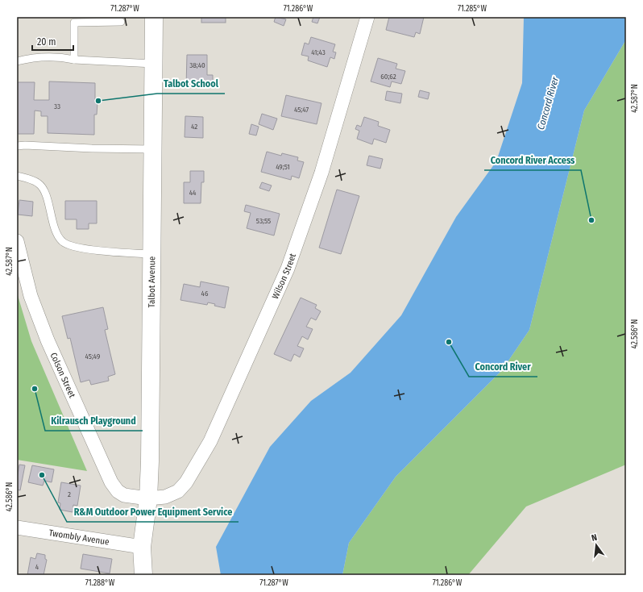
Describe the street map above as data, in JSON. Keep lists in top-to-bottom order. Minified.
{"streets":{"street":["Wilson Street","Talbot Avenue","Colson Street","Twombly Avenue"]},"crossings":[["Wilson Street","Talbot Avenue"],["Wilson Street","Colson Street"],["Talbot Avenue","Colson Street"],["Talbot Avenue","Twombly Avenue"]],"water":["Concord River"],"places":["Talbot School","Concord River Access","Concord River","Kilrausch Playground","R&M Outdoor Power Equipment Service"],"house_numbers":["41;43","38;40","60;62","33","45;47","42","49;51","44","53;55","46","45;49","2","4"],"scale_bar":"20 m","north":"top","coordinates":["71.287°W","71.286°W","71.285°W","42.587°N","42.586°N","71.288°W"]}
